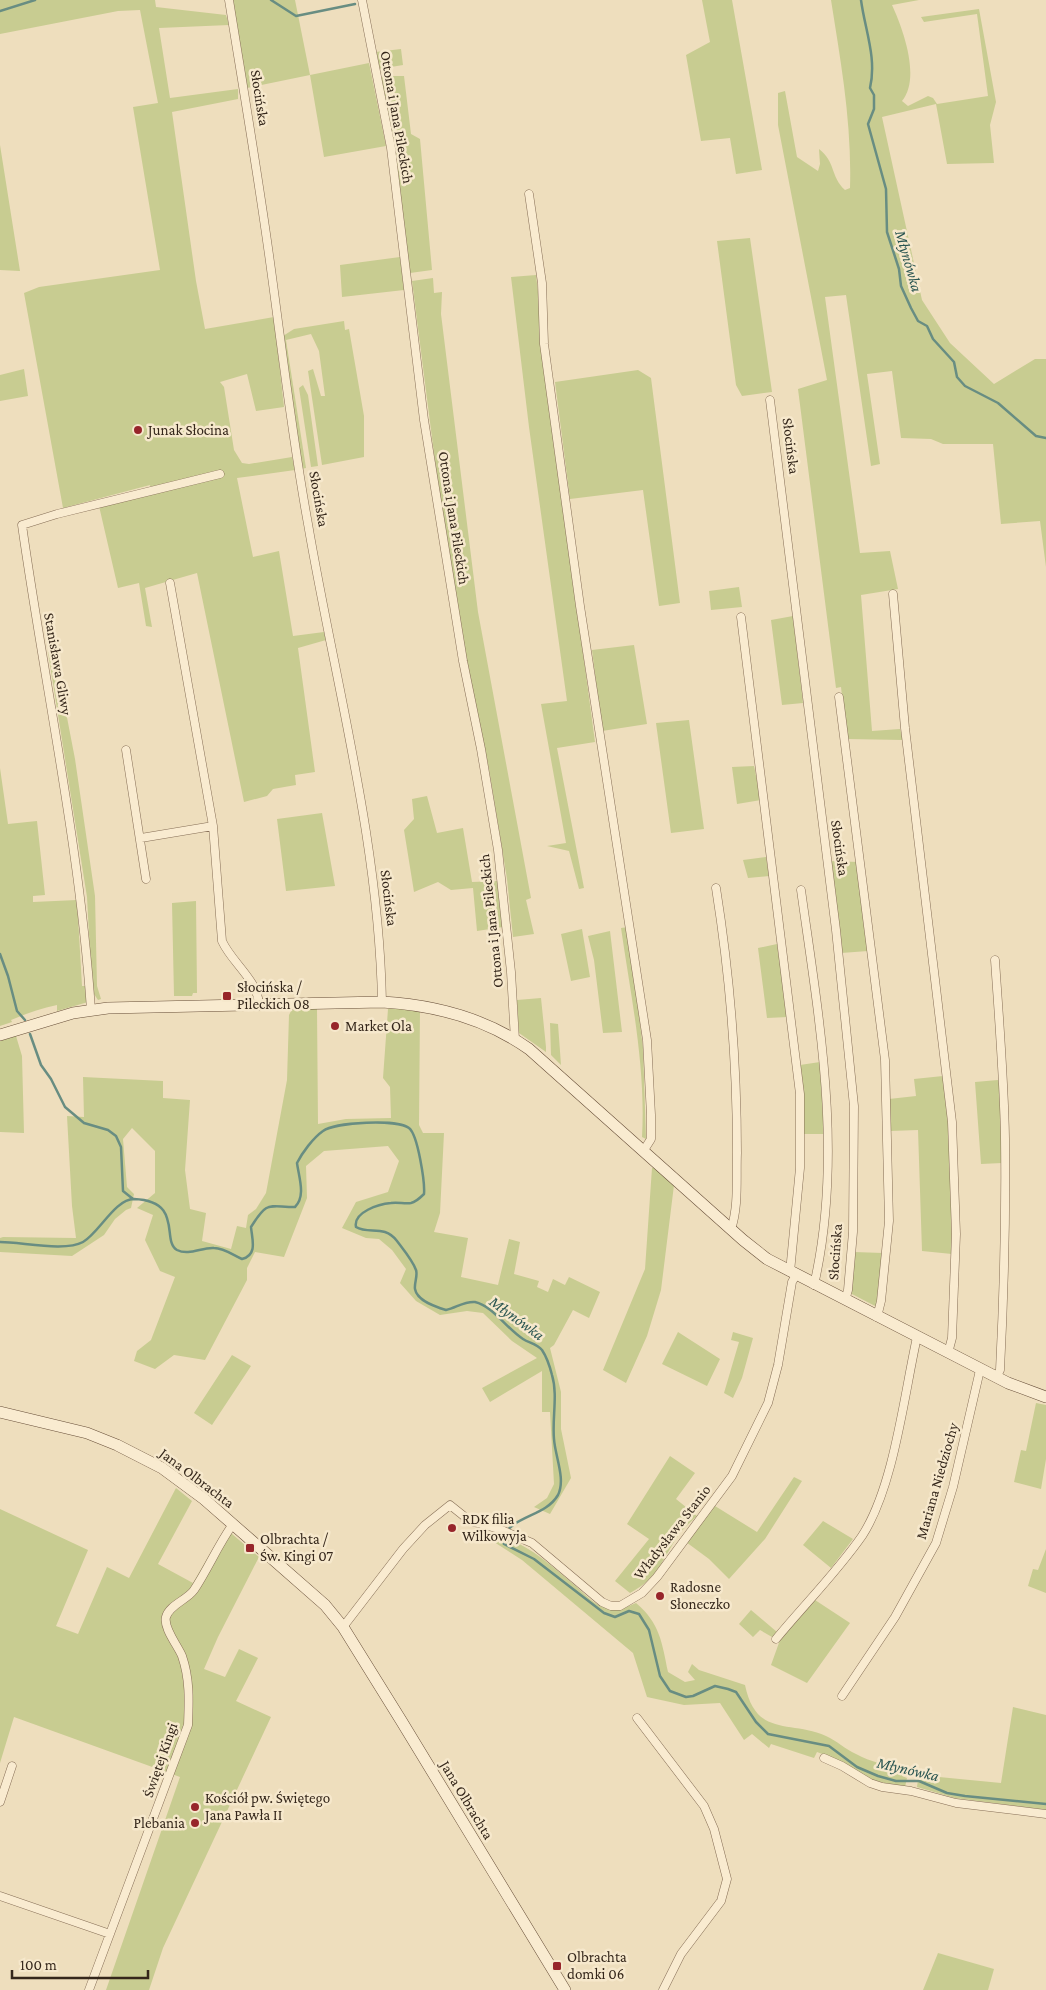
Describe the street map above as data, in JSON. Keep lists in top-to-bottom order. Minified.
{"streets":{"street":["Słocińska","Ottona i Jana Pileckich","Stanisława Gliwy","Jana Olbrachta","Mariana Niedziochy","Władysława Stanio","Świętej Kingi"]},"crossings":[["Słocińska","Ottona i Jana Pileckich"],["Słocińska","Stanisława Gliwy"],["Słocińska","Mariana Niedziochy"],["Słocińska","Władysława Stanio"],["Jana Olbrachta","Władysława Stanio"],["Jana Olbrachta","Świętej Kingi"]],"water":["Młynówka"],"places":{"other":["Junak Słocina","Market Ola","RDK filia Wilkowyja","Radosne Słoneczko","Kościół pw. Świętego Jana Pawła II","Plebania"],"transit":["Słocińska / Pileckich 08","Olbrachta / Św. Kingi 07","Olbrachta domki 06"]},"scale_bar":"100 m"}
